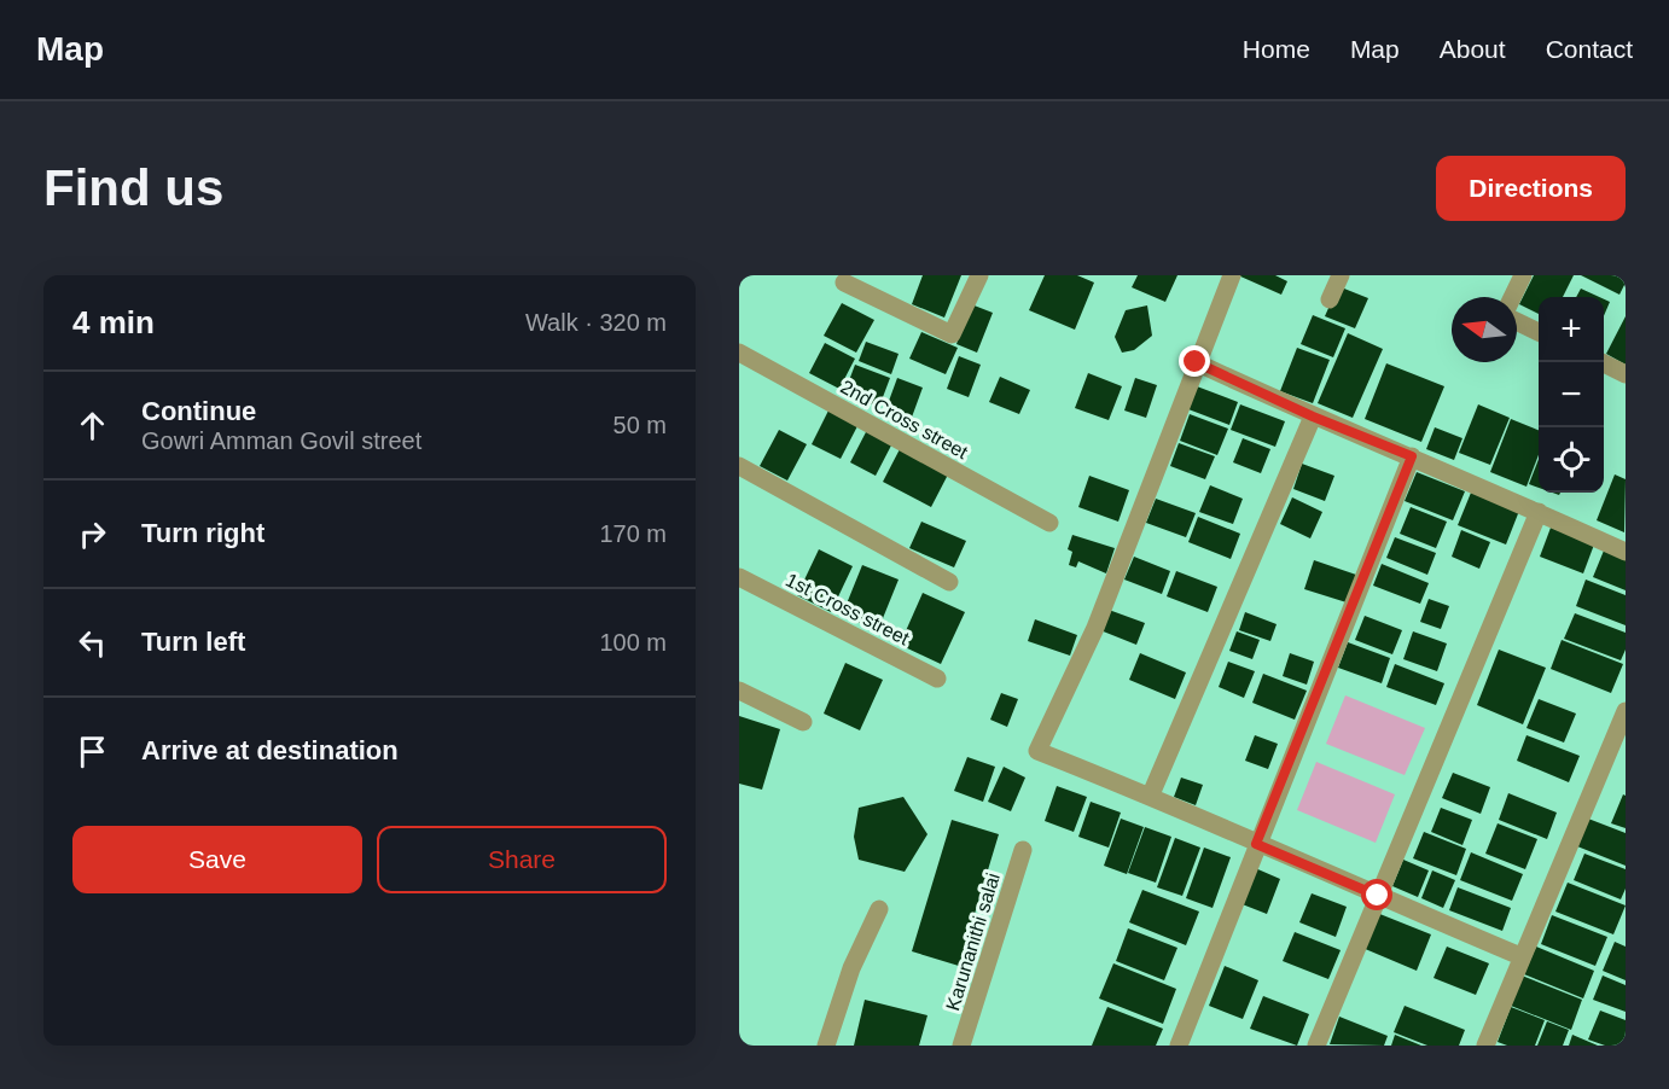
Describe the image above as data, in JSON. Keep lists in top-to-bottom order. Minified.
{"streets":{"street":["2nd Cross street","1st Cross street","Karunanithi salai"]},"north":"left","page":{"header":"Map","nav":["Home","Map","About","Contact"],"buttons":["Directions",["Save","Share"]],"title":"Find us","heading":["4 min","Walk · 320 m"],"map_buttons":["+","−"],"list":[["Continue","Gowri Amman Govil street","50 m"],["Turn right","170 m"],["Turn left","100 m"],"Arrive at destination"]}}
